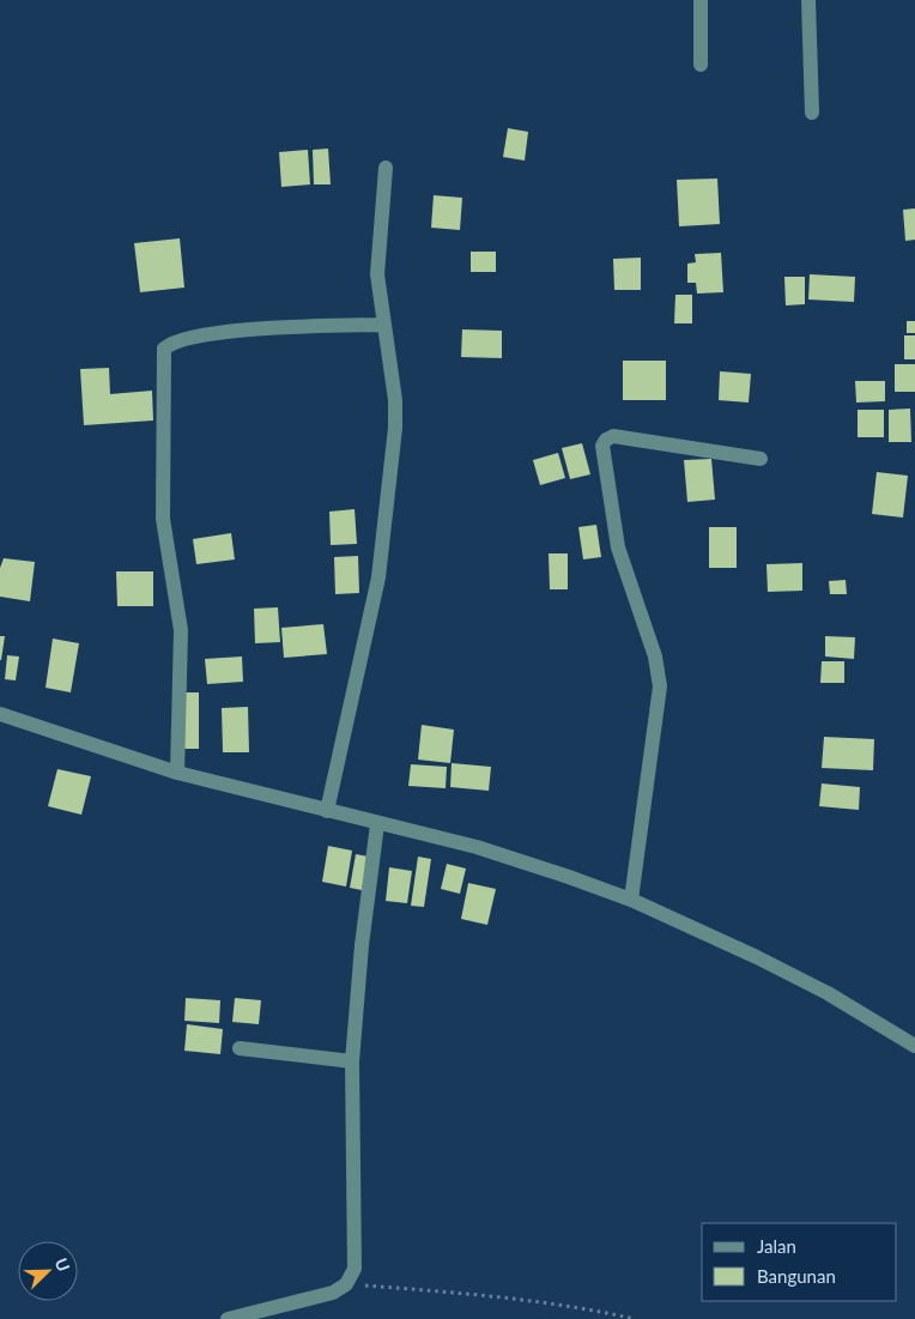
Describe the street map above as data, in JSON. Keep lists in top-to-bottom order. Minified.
{"legend":["Jalan","Bangunan"],"north":"top right"}
